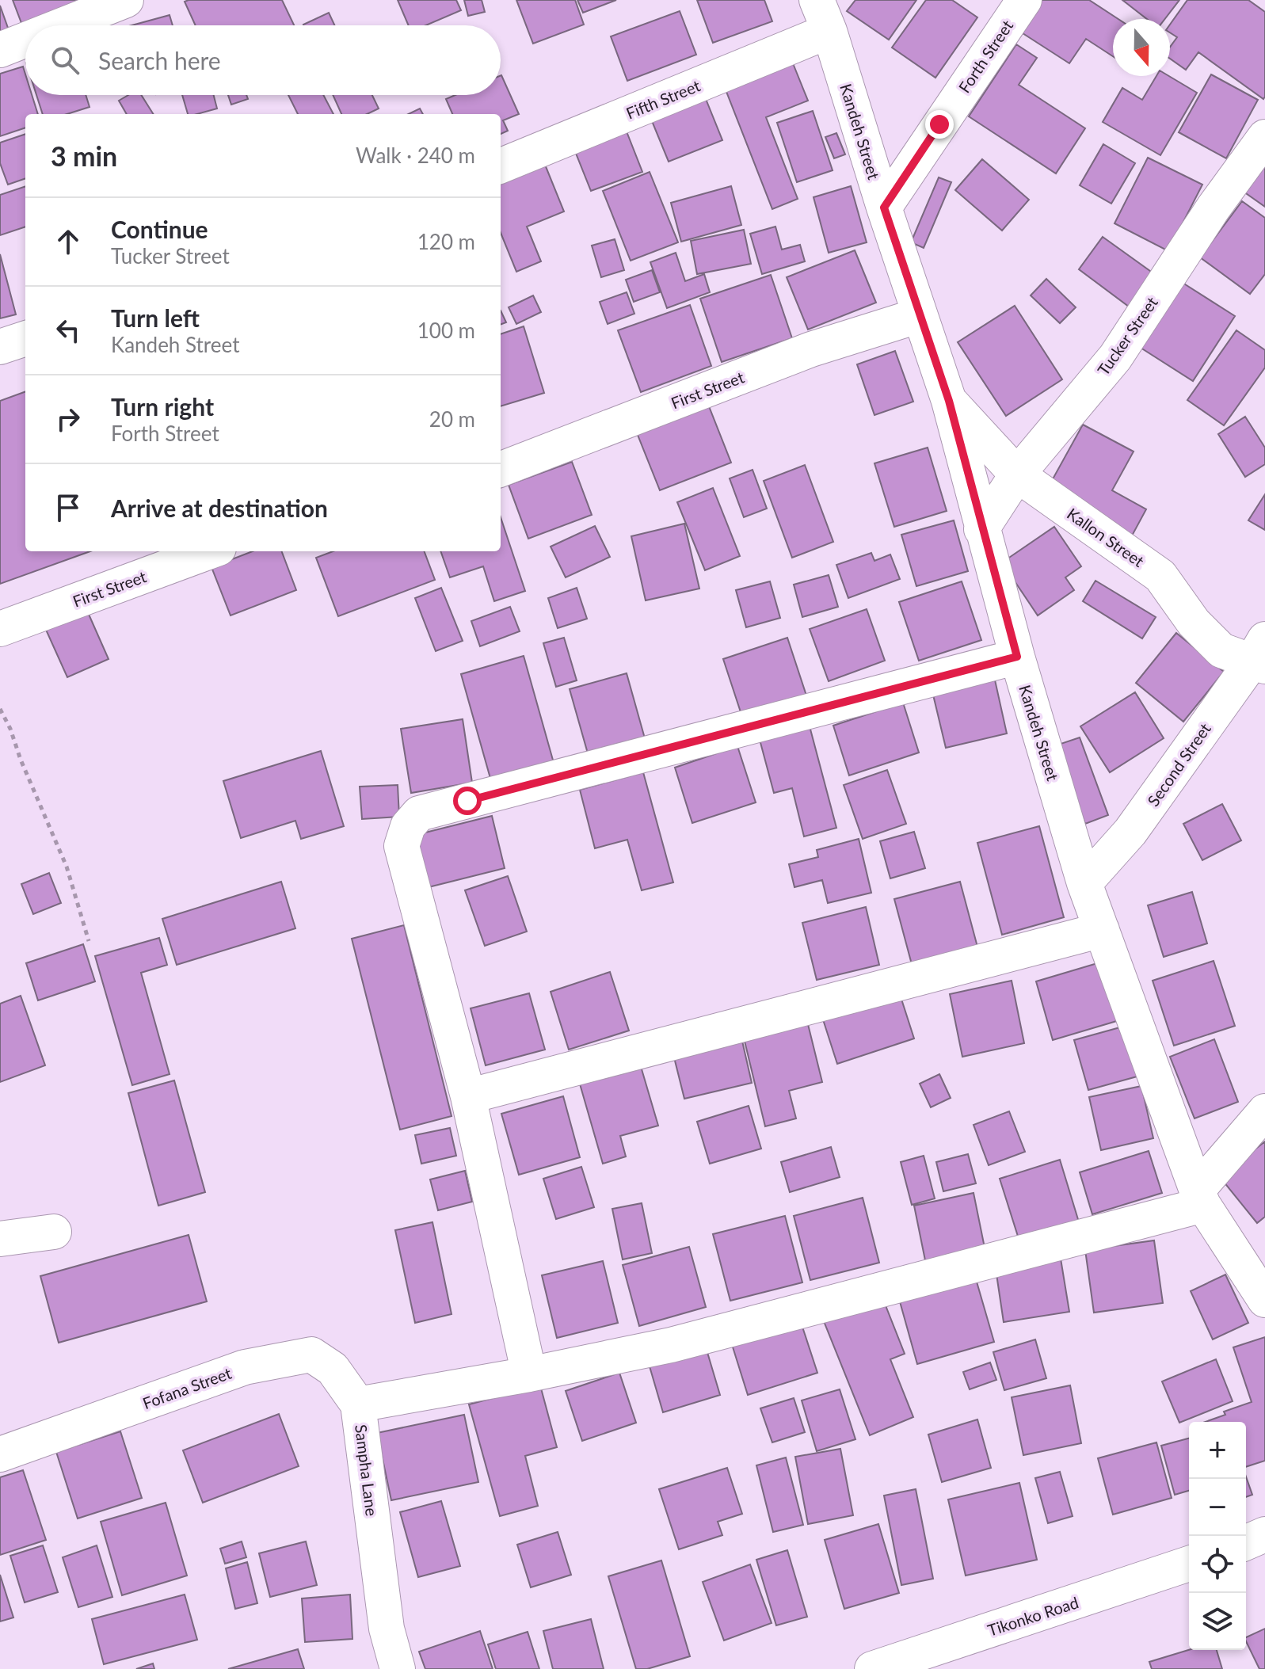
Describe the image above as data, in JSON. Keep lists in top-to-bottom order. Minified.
{"streets":{"street":["Forth Street","Fifth Street","Kandeh Street","Tucker Street","First Street","Kallon Street","Second Street","Fofana Street","Sampha Lane","Tikonko Road"]},"crossings":[["Forth Street","Kandeh Street"],["Fifth Street","Kandeh Street"],["Kandeh Street","Tucker Street"],["Kandeh Street","First Street"],["Kandeh Street","Kallon Street"],["Kandeh Street","Second Street"],["Kandeh Street","Sampha Lane"],["Tucker Street","Kallon Street"],["Kallon Street","Second Street"],["Fofana Street","Sampha Lane"]],"north":"bottom","page":{"search":"Search here","heading":["3 min","Walk · 240 m"],"list":[["Continue","Tucker Street","120 m"],["Turn left","Kandeh Street","100 m"],["Turn right","Forth Street","20 m"],"Arrive at destination"],"map_buttons":["+","−"]}}
